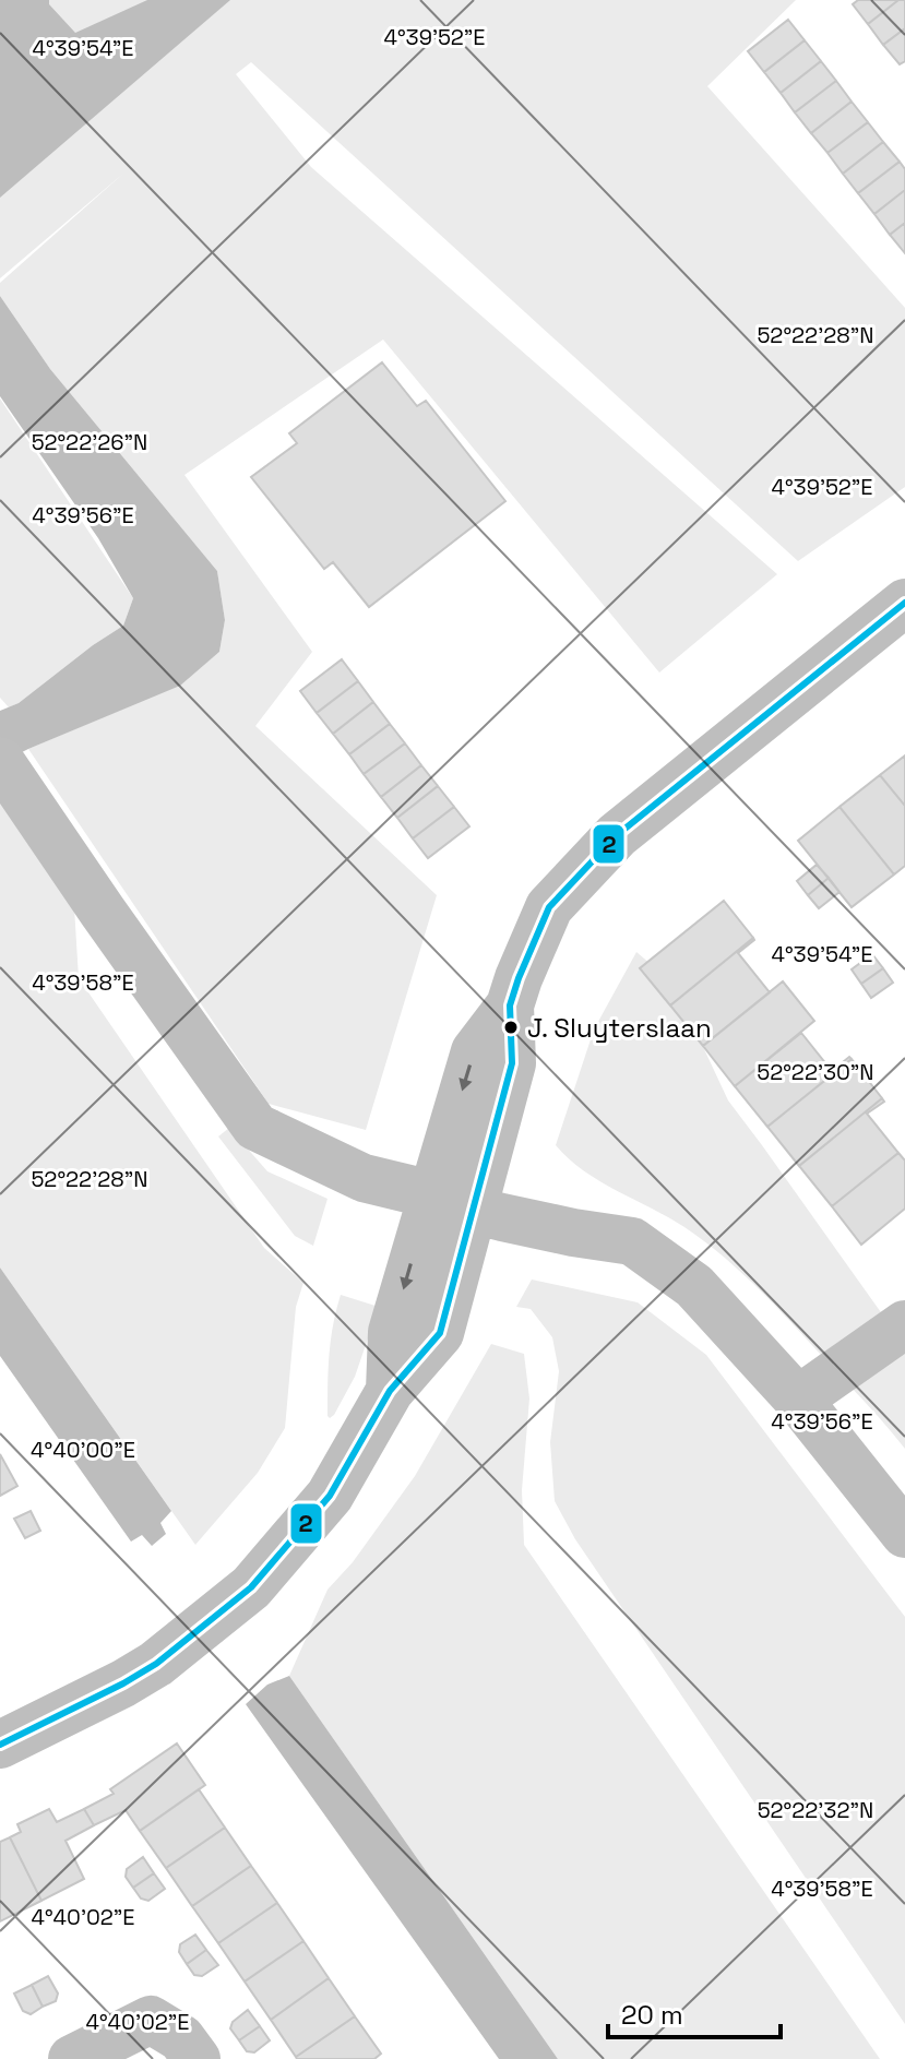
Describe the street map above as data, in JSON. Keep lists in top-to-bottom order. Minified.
{"places":["J. Sluyterslaan"],"lines":["transit line 2"],"scale_bar":"20 m","coordinates":["4°39'52\"E","4°39'54\"E","52°22'28\"N","52°22'26\"N","4°39'56\"E","4°39'58\"E","52°22'30\"N","4°40'00\"E","52°22'32\"N","4°40'02\"E"]}
